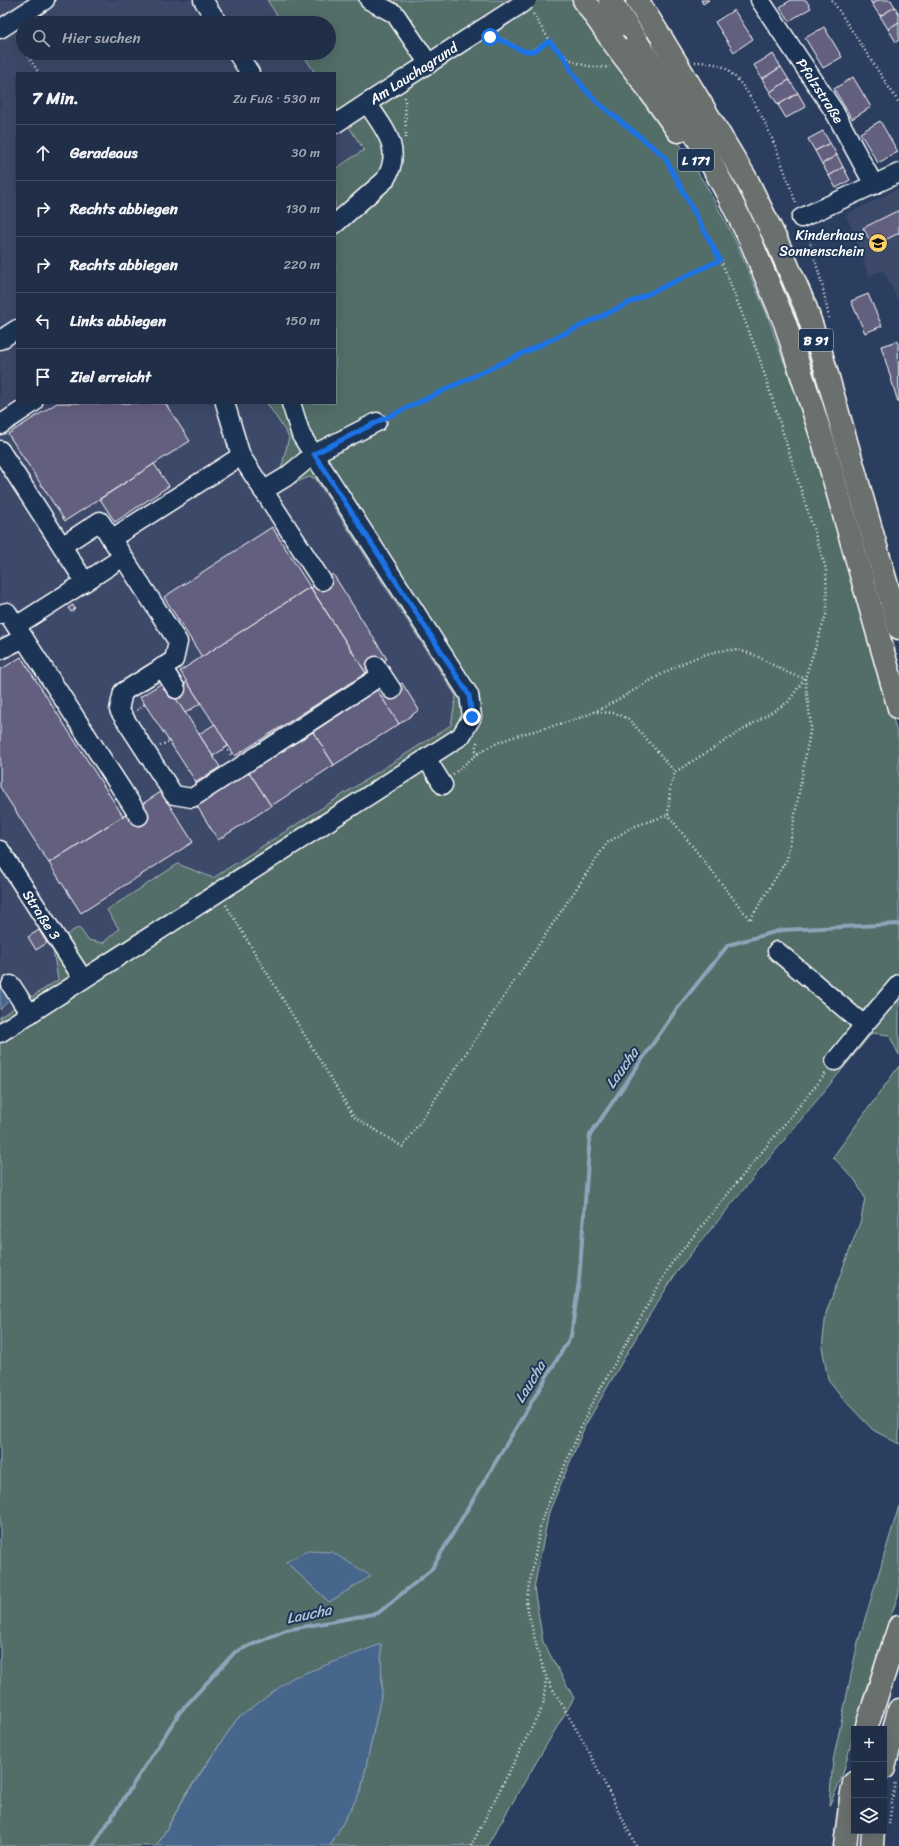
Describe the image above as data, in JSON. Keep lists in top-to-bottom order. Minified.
{"streets":{"highway":["B 91"],"street":["Am Lauchagrund","Pfalzstraße","Straße 3"]},"water":["Laucha"],"places":{"school or university":["Kinderhaus Sonnenschein"]},"page":{"search":"Hier suchen","heading":["7 Min.","Zu Fuß · 530 m"],"list":[["Geradeaus","30 m"],["Rechts abbiegen","130 m"],["Rechts abbiegen","220 m"],["Links abbiegen","150 m"],"Ziel erreicht"],"map_buttons":["+","−"]}}
